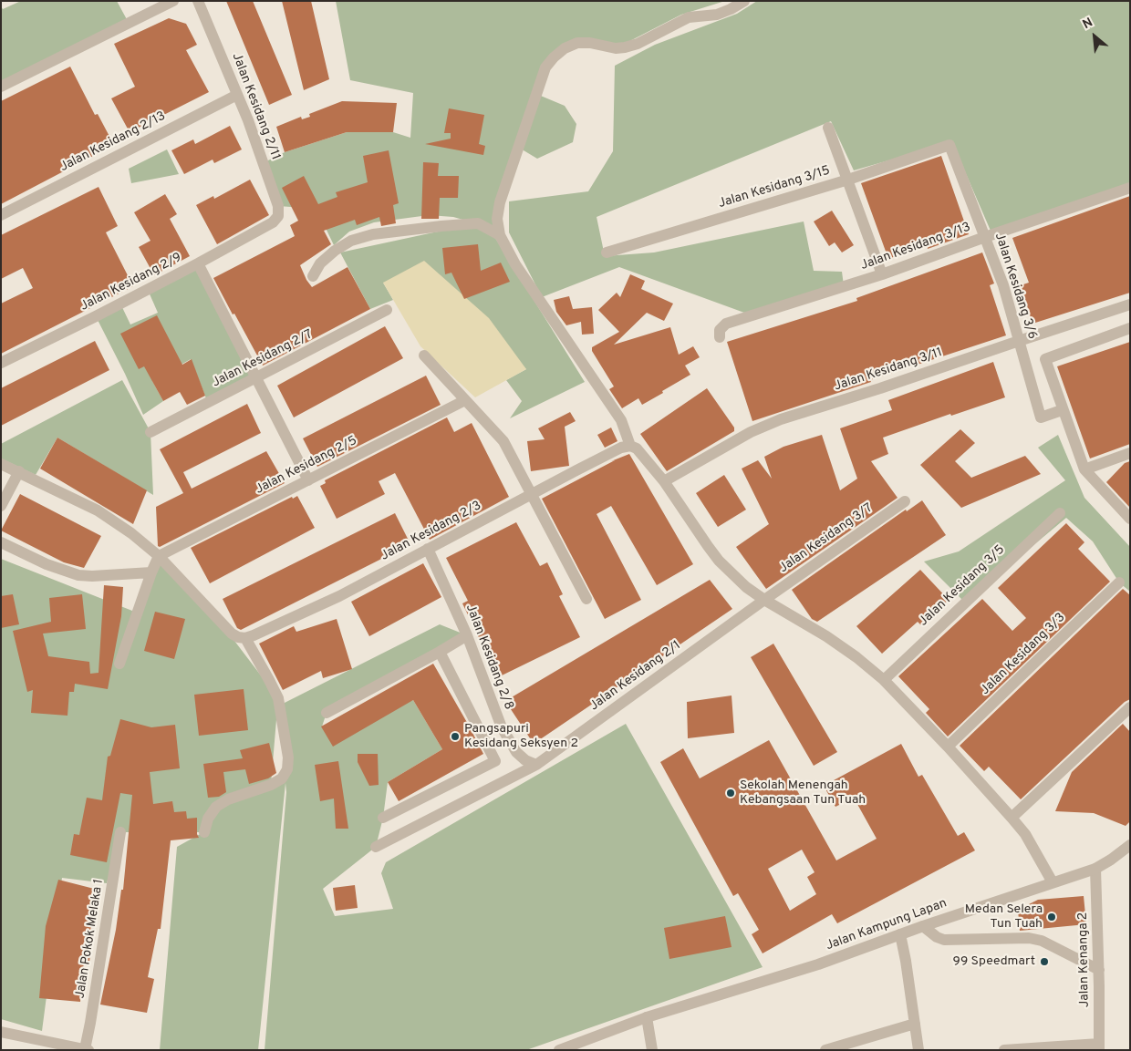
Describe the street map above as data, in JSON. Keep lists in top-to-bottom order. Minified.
{"streets":{"street":["Jalan Kesidang 2/11","Jalan Kesidang 2/13","Jalan Kesidang 3/15","Jalan Kesidang 3/13","Jalan Kesidang 2/9","Jalan Kesidang 3/6","Jalan Kesidang 2/7","Jalan Kesidang 3/11","Jalan Kesidang 2/5","Jalan Kesidang 2/3","Jalan Kesidang 3/7","Jalan Kesidang 3/5","Jalan Kesidang 3/3","Jalan Kesidang 2/8","Jalan Kesidang 2/1","Jalan Kampung Lapan","Jalan Pokok Melaka 1","Jalan Kenanga 2"]},"crossings":[["Jalan Kesidang 2/11","Jalan Kesidang 2/13"],["Jalan Kesidang 2/11","Jalan Kesidang 2/9"],["Jalan Kesidang 3/15","Jalan Kesidang 3/6"],["Jalan Kesidang 3/13","Jalan Kesidang 3/6"],["Jalan Kesidang 3/6","Jalan Kesidang 3/11"],["Jalan Kesidang 2/3","Jalan Kesidang 2/8"],["Jalan Kesidang 3/7","Jalan Kesidang 2/1"],["Jalan Kesidang 2/8","Jalan Kesidang 2/1"],["Jalan Kampung Lapan","Jalan Kenanga 2"]],"places":["Pangsapuri Kesidang Seksyen 2","Sekolah Menengah Kebangsaan Tun Tuah","Medan Selera Tun Tuah","99 Speedmart"],"north":"top left"}
